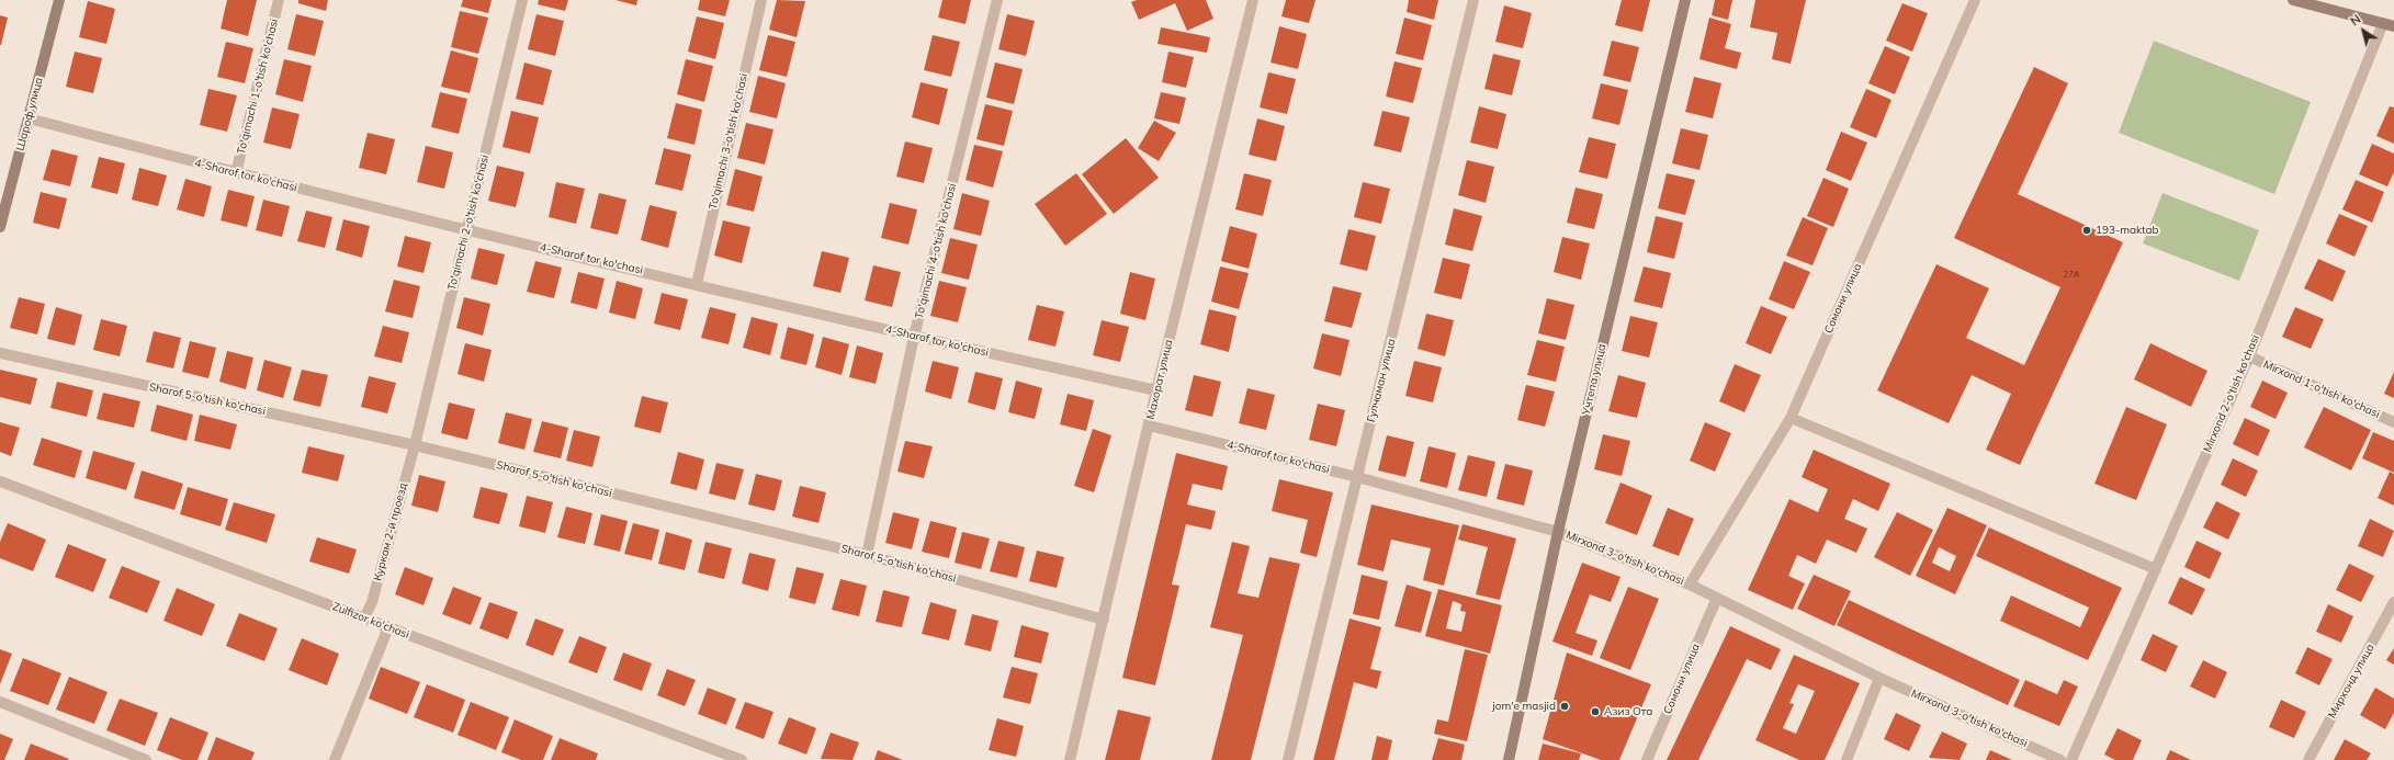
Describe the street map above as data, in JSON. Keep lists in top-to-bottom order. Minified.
{"streets":{"street":["To'qimachi 1-o'tish ko'chasi","Шароф улица","To'qimachi 3-o'tish ko'chasi","4-Sharof tor ko'chasi","To'qimachi 2-o'tish ko'chasi","To'qimachi 4-o'tish ko'chasi","Сомони улица","Махорат улица","Учтепа улица","Гулчаман улица","Mirxond 1-o'tish ko'chasi","Mirxond 2-o'tish ko'chasi","Sharof 5-o'tish ko'chasi","Куркам 2-й проезд","Mirxond 3-o'tish ko'chasi","Zulfizor ko'chasi","Мирхонд улица"]},"crossings":[["To'qimachi 1-o'tish ko'chasi","4-Sharof tor ko'chasi"],["Шароф улица","4-Sharof tor ko'chasi"],["To'qimachi 3-o'tish ko'chasi","4-Sharof tor ko'chasi"],["4-Sharof tor ko'chasi","To'qimachi 2-o'tish ko'chasi"],["4-Sharof tor ko'chasi","To'qimachi 4-o'tish ko'chasi"],["4-Sharof tor ko'chasi","Махорат улица"],["4-Sharof tor ko'chasi","Гулчаман улица"],["4-Sharof tor ko'chasi","Mirxond 3-o'tish ko'chasi"],["To'qimachi 2-o'tish ko'chasi","Sharof 5-o'tish ko'chasi"],["To'qimachi 2-o'tish ko'chasi","Куркам 2-й проезд"],["To'qimachi 4-o'tish ko'chasi","Sharof 5-o'tish ko'chasi"],["Сомони улица","Mirxond 3-o'tish ko'chasi"],["Махорат улица","Sharof 5-o'tish ko'chasi"],["Учтепа улица","Mirxond 3-o'tish ko'chasi"],["Гулчаман улица","Mirxond 3-o'tish ko'chasi"],["Mirxond 1-o'tish ko'chasi","Mirxond 2-o'tish ko'chasi"],["Sharof 5-o'tish ko'chasi","Куркам 2-й проезд"],["Куркам 2-й проезд","Zulfizor ko'chasi"]],"places":["193-maktab","jom'e masjid","Азиз Ота"],"house_numbers":["27А"],"north":"top left"}
